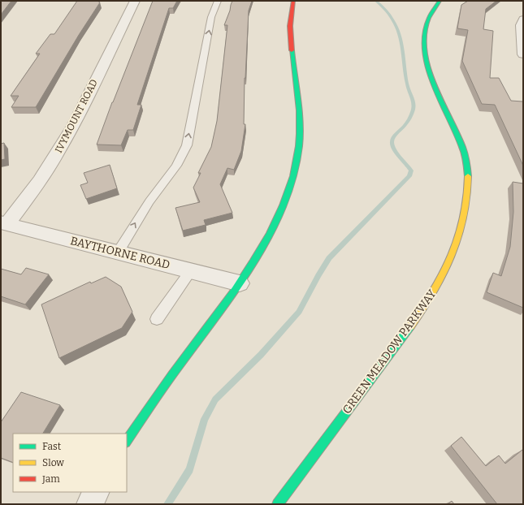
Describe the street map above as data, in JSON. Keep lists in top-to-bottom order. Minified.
{"streets":{"street":["IVYMOUNT ROAD","BAYTHORNE ROAD","GREEN MEADOW PARKWAY"]},"crossings":[["IVYMOUNT ROAD","BAYTHORNE ROAD"]],"legend":["Fast","Slow","Jam"]}
